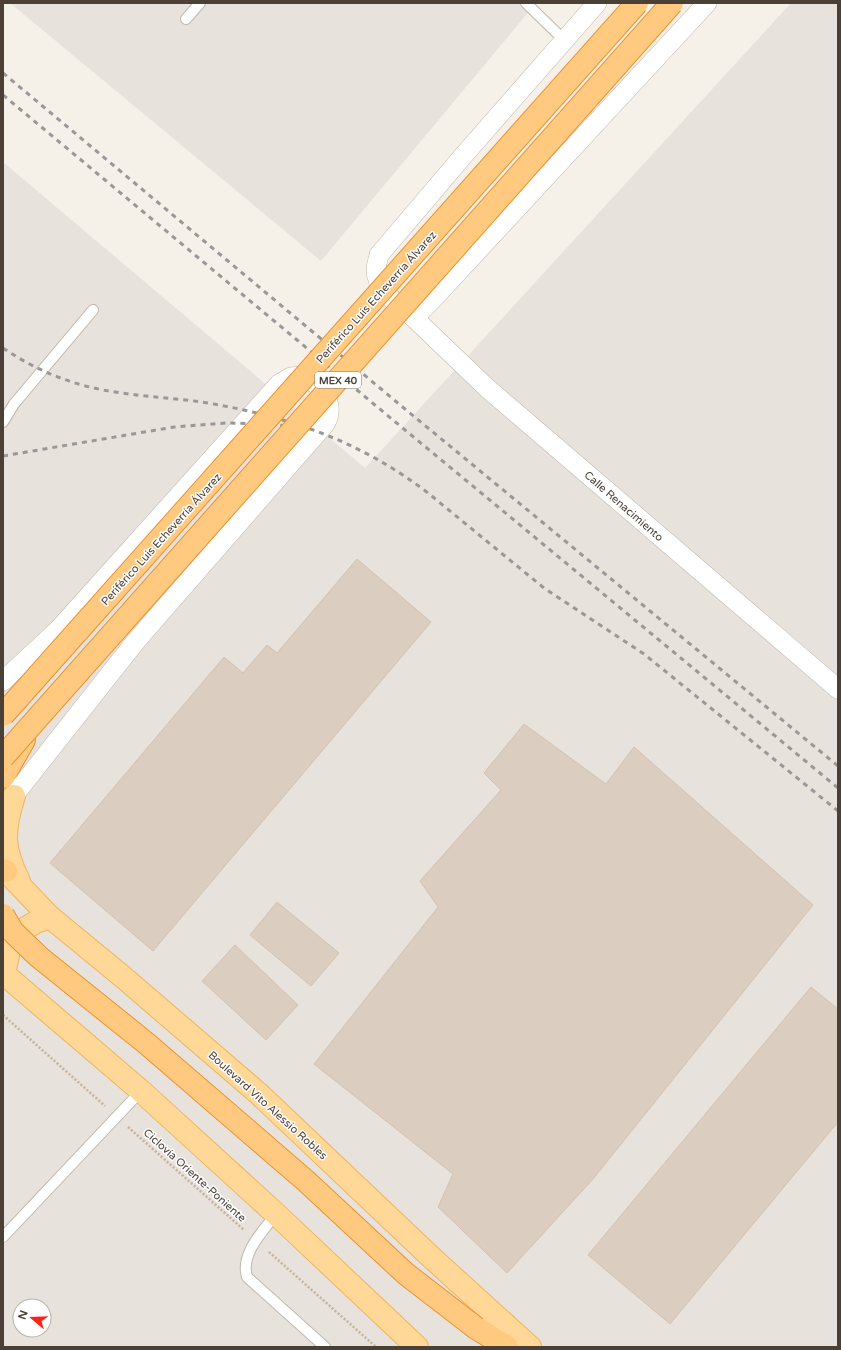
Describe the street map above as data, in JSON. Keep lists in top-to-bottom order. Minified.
{"streets":{"highway":["Periférico Luis Echeverría Álvarez","MEX 40"],"main road":["Boulevard Vito Alessio Robles"],"street":["Calle Renacimiento"],"path":["Ciclovía Oriente-Poniente"]},"north":"left"}
